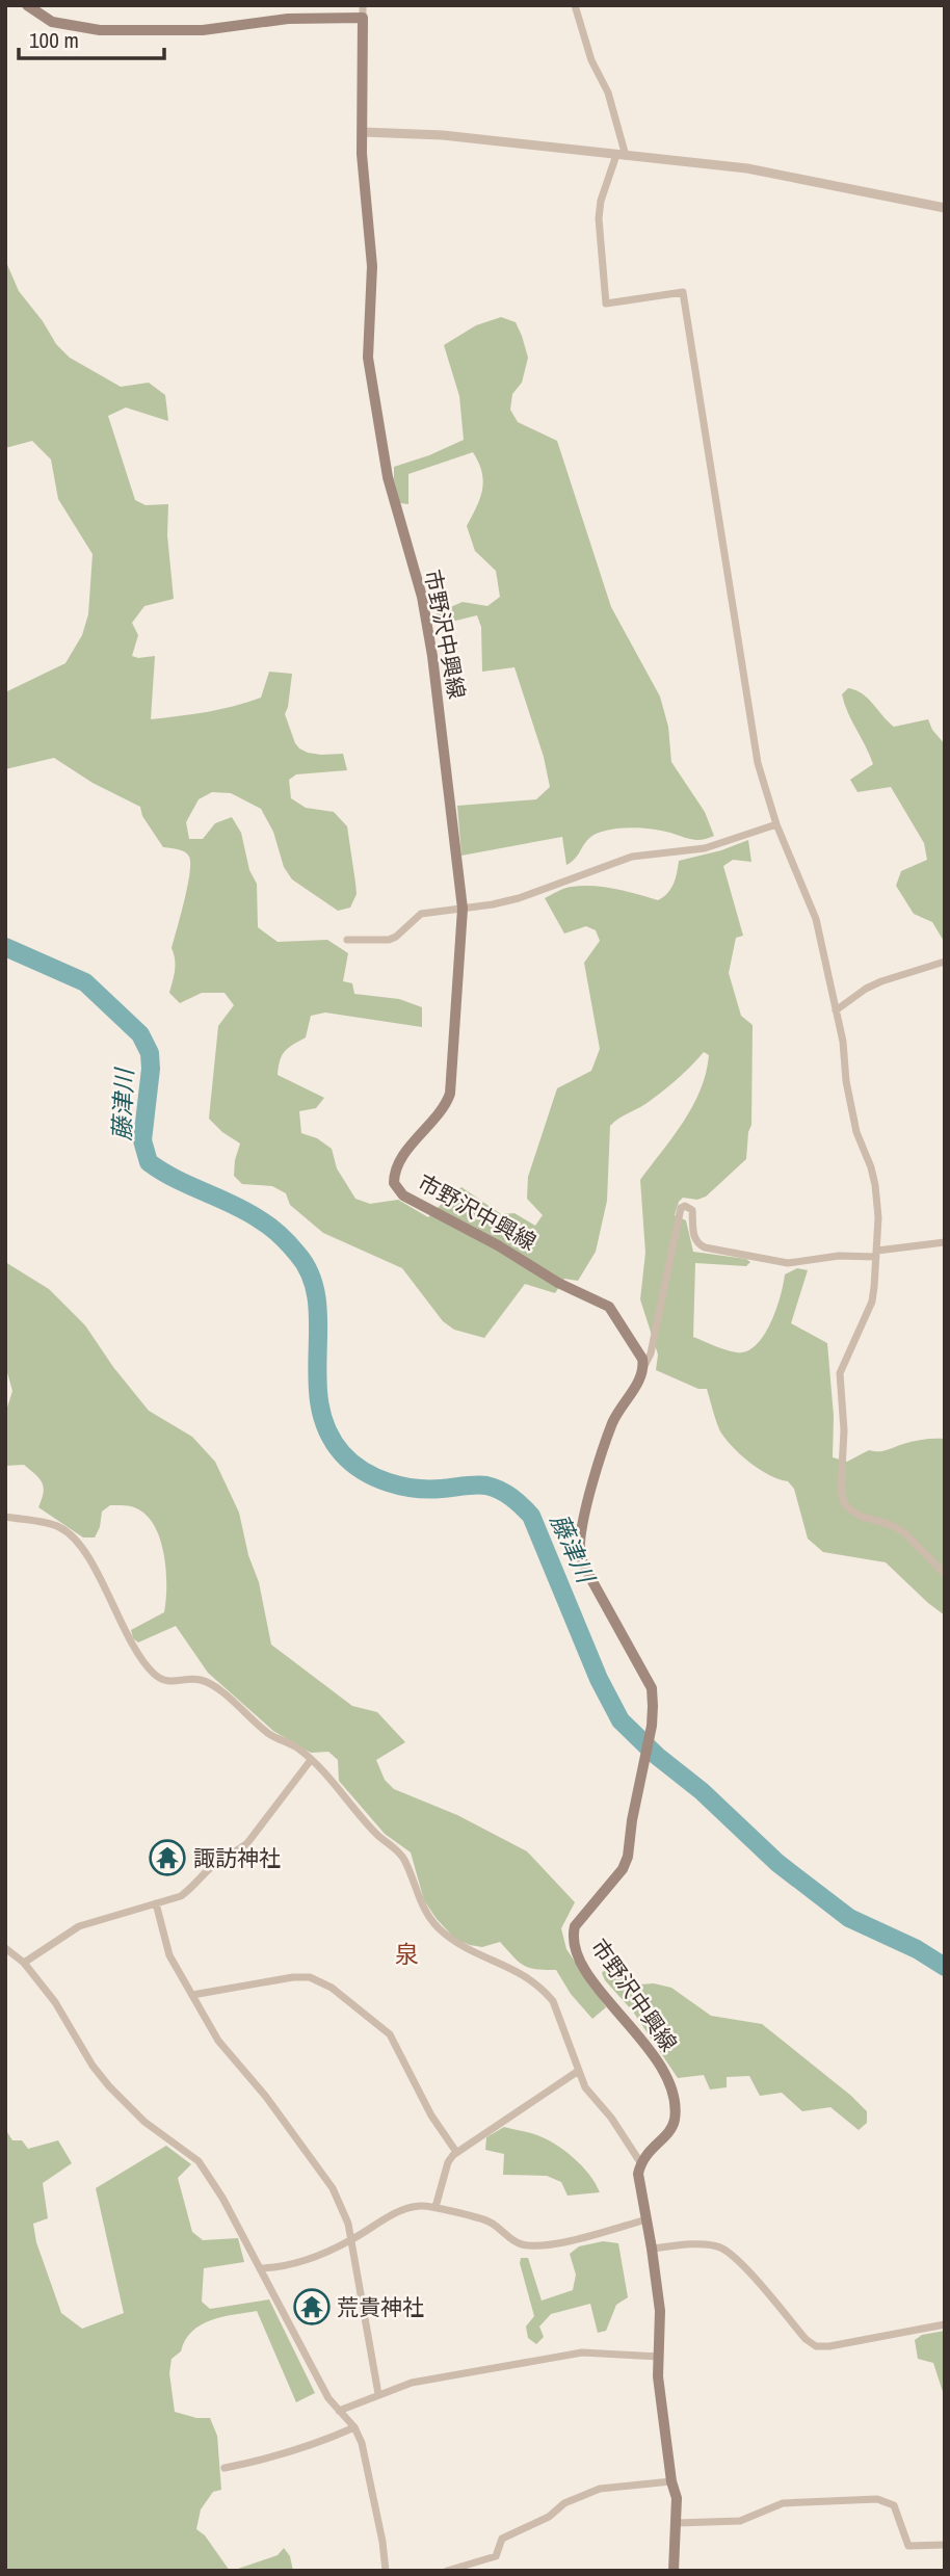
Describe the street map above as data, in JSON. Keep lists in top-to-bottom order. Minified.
{"streets":{"main road":["市野沢中興線"]},"districts":["泉"],"water":["藤津川"],"places":{"temple":["諏訪神社","荒貴神社"]},"scale_bar":"100 m"}
